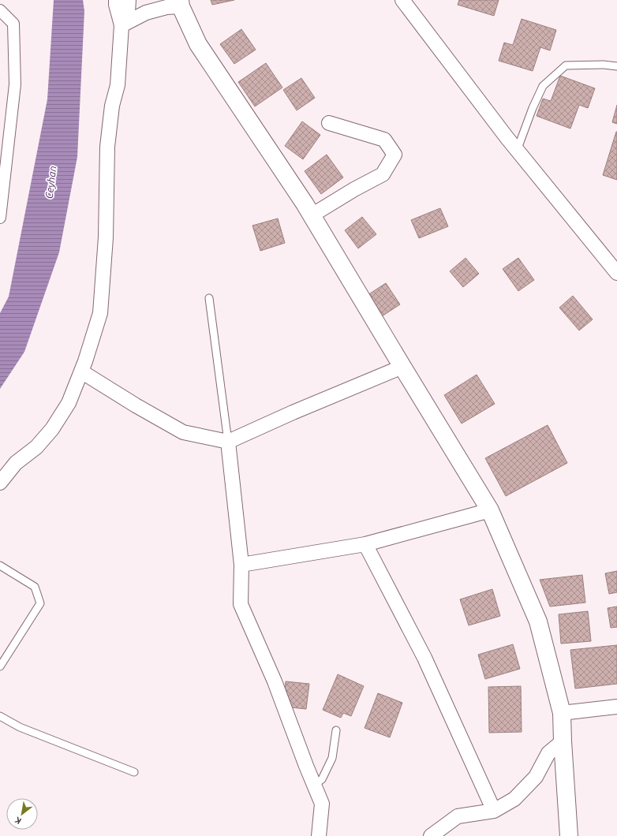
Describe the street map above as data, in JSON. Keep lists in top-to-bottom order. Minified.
{"water":["Ceyhan"],"north":"bottom left"}
